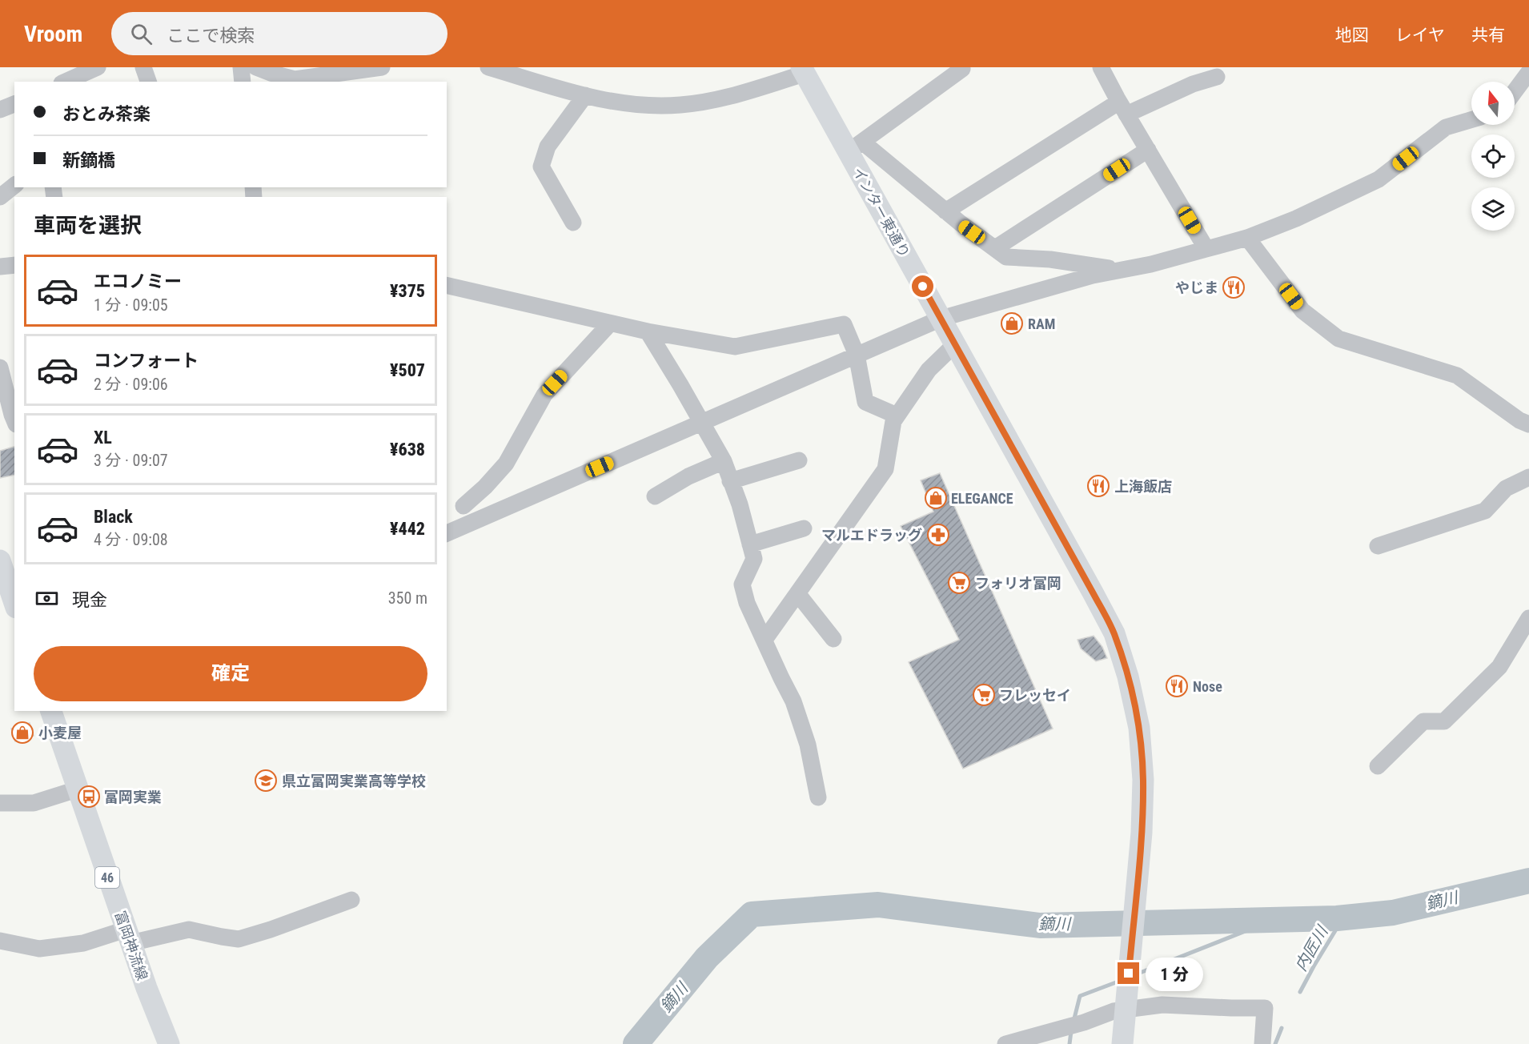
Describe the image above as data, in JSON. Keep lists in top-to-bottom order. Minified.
{"streets":{"main road":["インター東通り","46","富岡神流線"]},"water":["鏑川","内匠川"],"places":{"restaurant":["やじま","上海飯店","Nose"],"shop":["RAM","ELEGANCE","小麦屋"],"pharmacy":["マルエドラッグ"],"supermarket":["フォリオ富岡","フレッセイ"],"school or university":["県立富岡実業高等学校"],"bus stop":["富岡実業"]},"north":"top","page":{"header":"Vroom","search":"ここで検索","nav":["地図","レイヤ","共有"],"banner":["おとみ茶楽","新鏑橋"],"heading":"車両を選択","list":[{"name":"エコノミー","note":"1 分 · 09:05","value":"¥375"},{"name":"コンフォート","note":"2 分 · 09:06","value":"¥507"},{"name":"XL","note":"3 分 · 09:07","value":"¥638"},{"name":"Black","note":"4 分 · 09:08","value":"¥442"}],"pay":["現金","350 m"],"buttons":"確定","bubble":"1 分"}}
